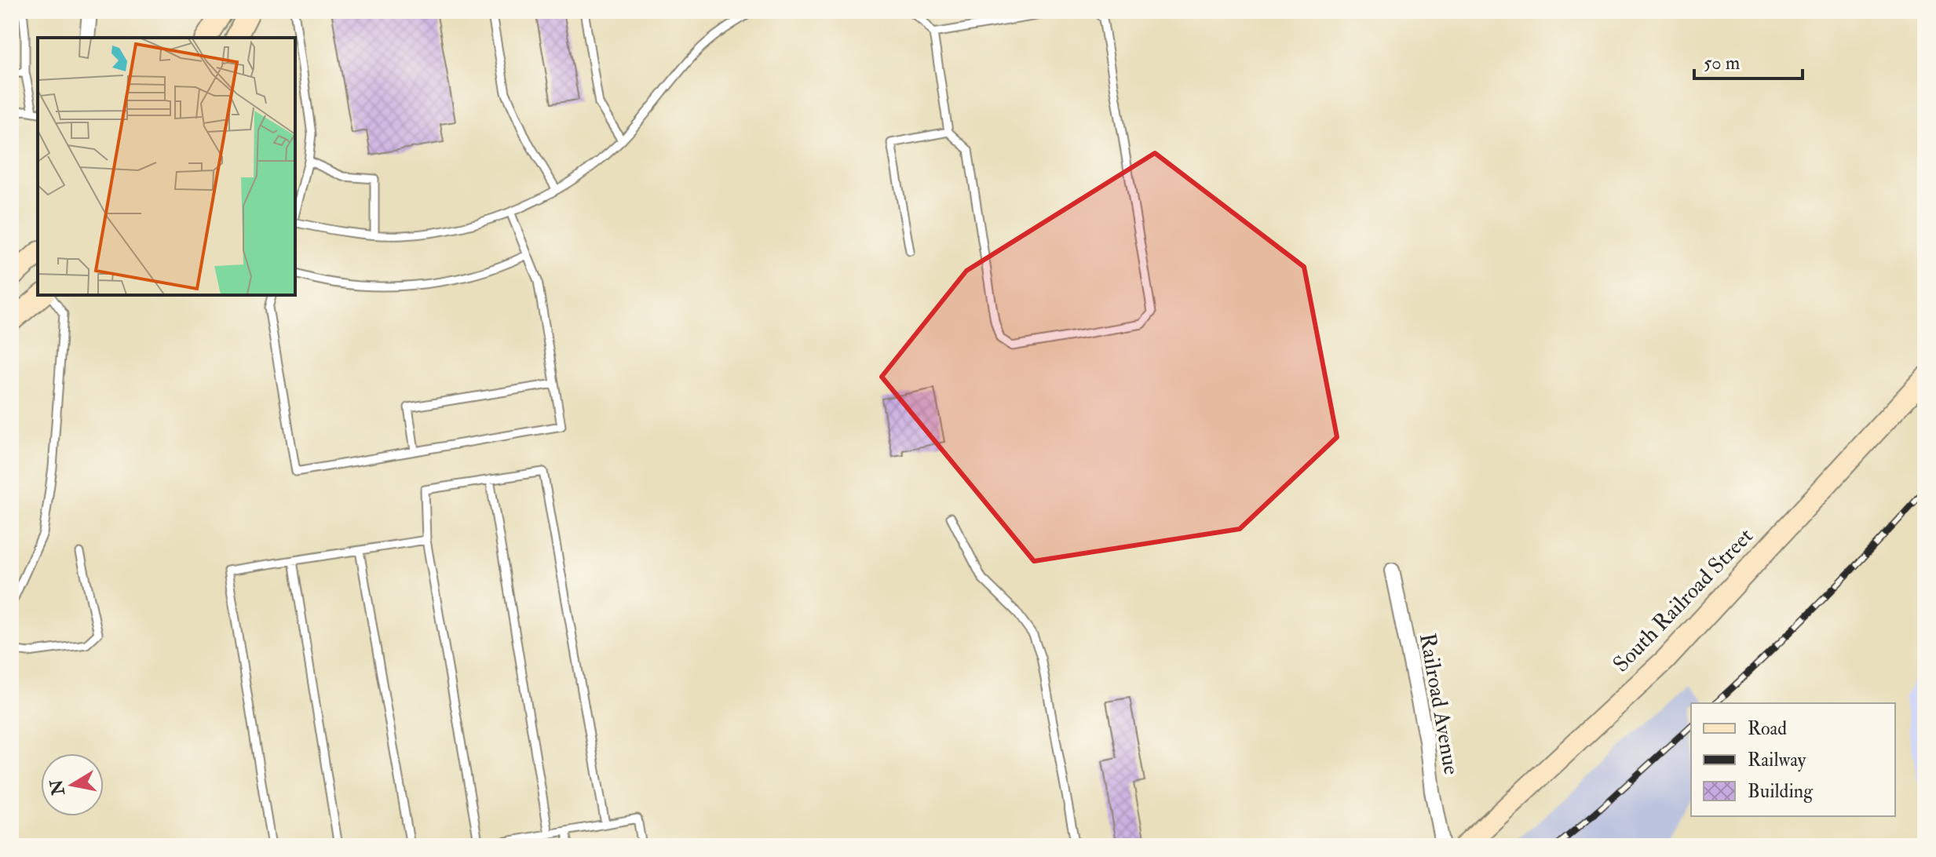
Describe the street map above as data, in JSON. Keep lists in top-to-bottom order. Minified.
{"streets":{"street":["South Railroad Street","Railroad Avenue"]},"legend":["Road","Railway","Building"],"scale_bar":"50 m","north":"left"}
